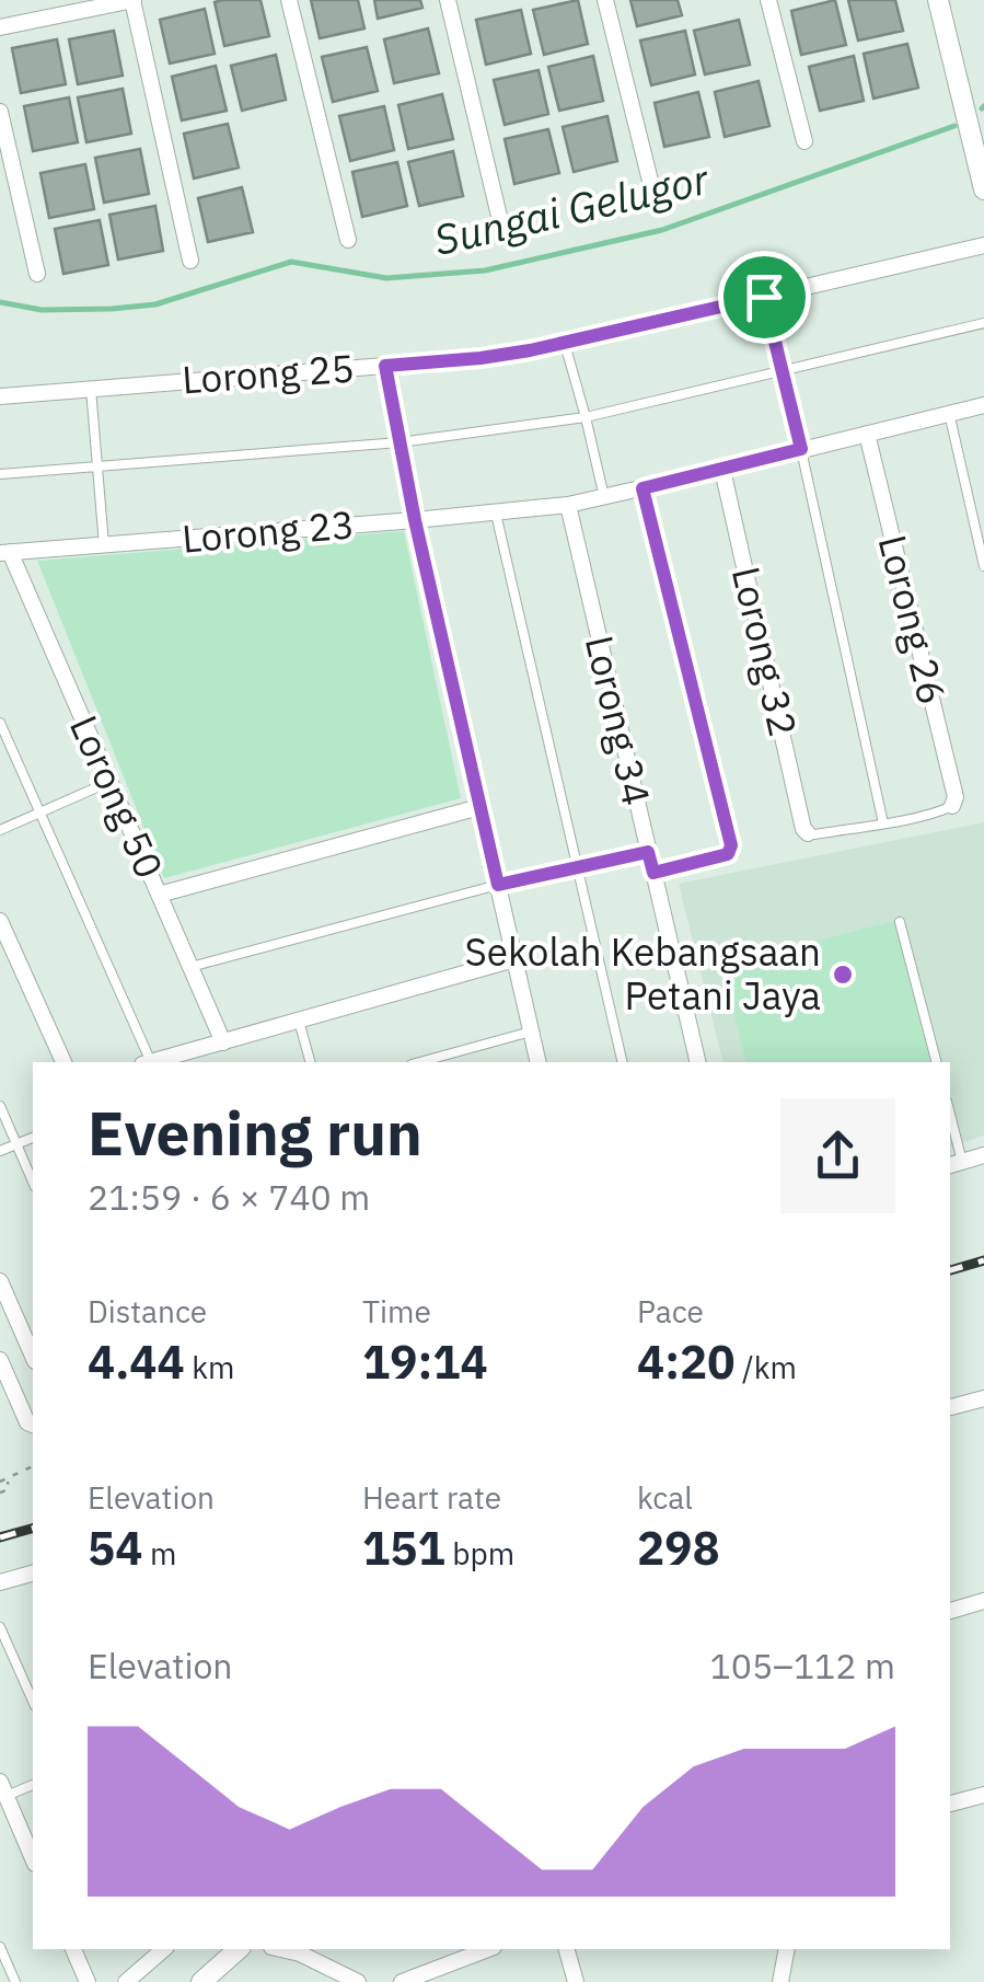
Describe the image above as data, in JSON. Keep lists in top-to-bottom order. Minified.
{"streets":{"street":["Lorong 25","Lorong 23","Lorong 26","Lorong 32","Lorong 34","Lorong 50"]},"crossings":[["Lorong 23","Lorong 26"],["Lorong 23","Lorong 32"],["Lorong 23","Lorong 34"],["Lorong 23","Lorong 50"]],"water":["Sungai Gelugor"],"places":["Sekolah Kebangsaan Petani Jaya"],"page":{"heading":["Evening run","21:59 · 6 × 740 m"],"stats":[["Distance","4.44 km"],["Time","19:14"],["Pace","4:20 /km"],["Elevation","54 m"],["Heart rate","151 bpm"],["kcal","298"]],"chart":["Elevation","105–112 m"]}}
